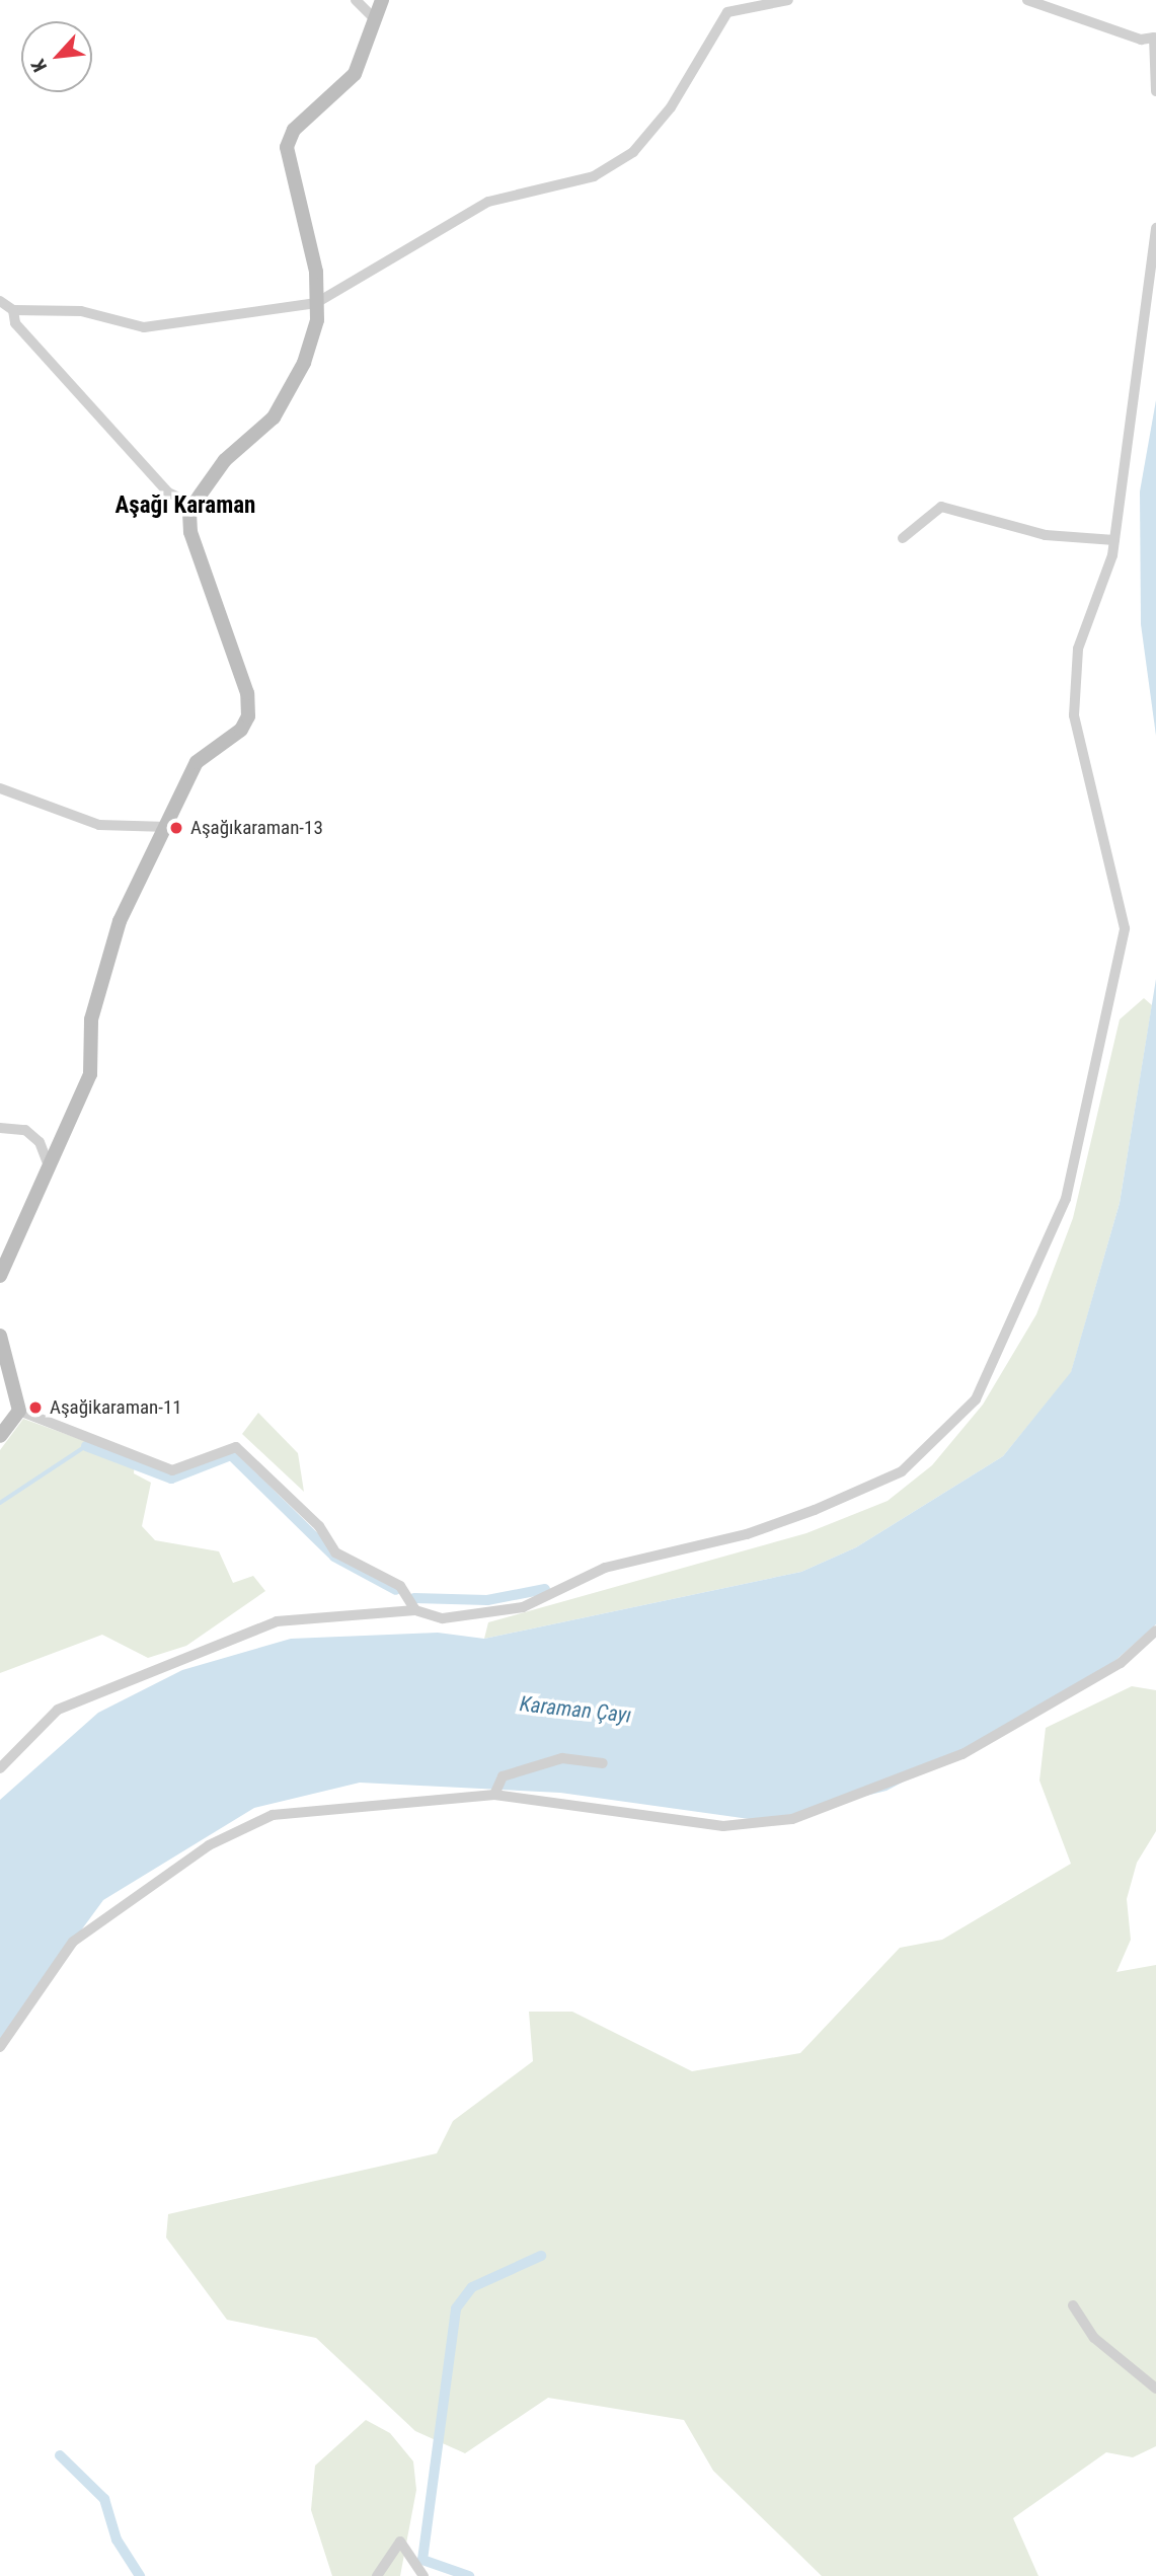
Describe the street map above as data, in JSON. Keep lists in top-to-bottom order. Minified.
{"districts":["Aşağı Karaman"],"water":["Karaman Çayı"],"places":["Aşağıkaraman-13","Aşağikaraman-11"],"north":"bottom left"}
